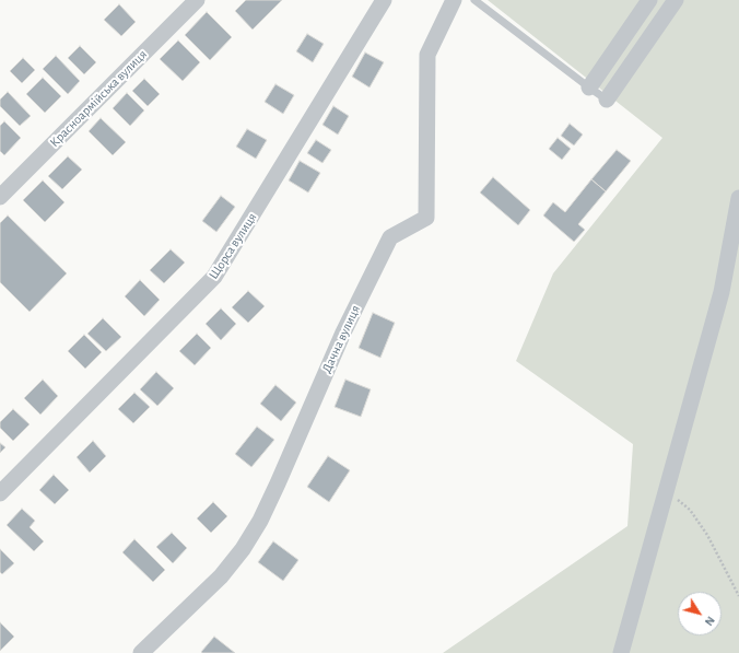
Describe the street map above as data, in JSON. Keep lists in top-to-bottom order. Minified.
{"streets":{"street":["Красноармійська вулиця","Щорса вулиця","Дачна вулиця"]},"north":"bottom right"}
